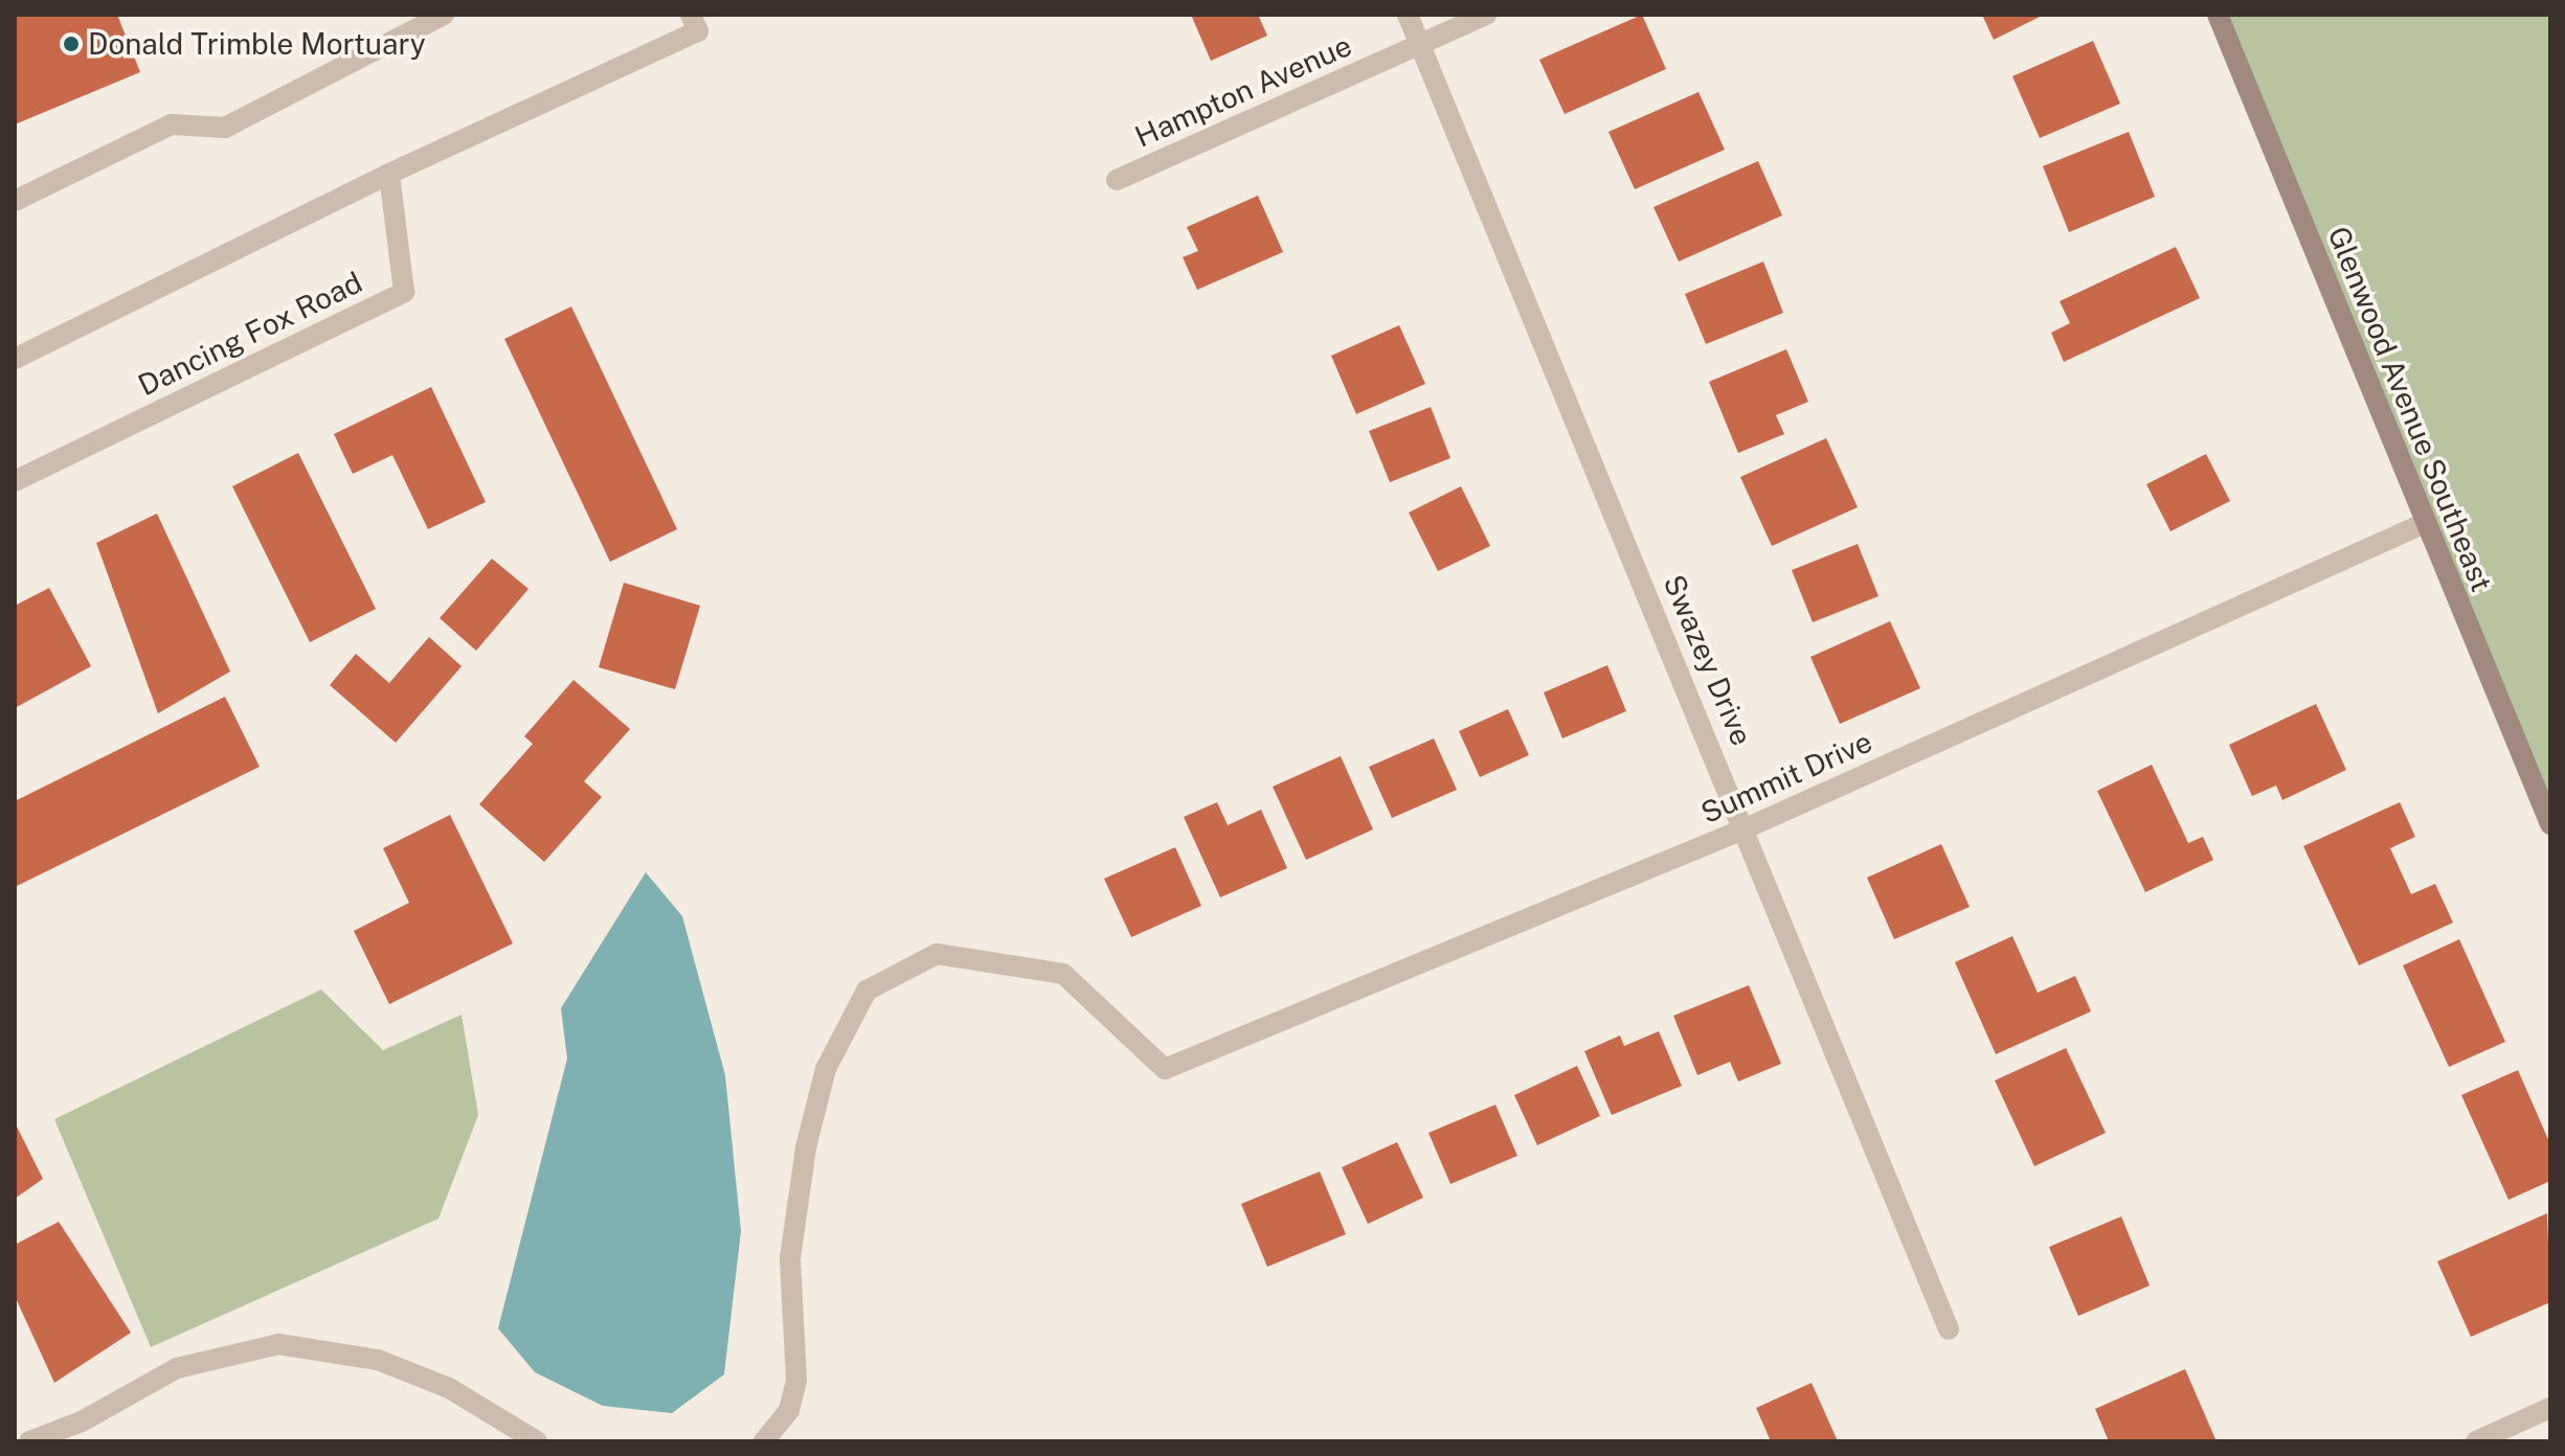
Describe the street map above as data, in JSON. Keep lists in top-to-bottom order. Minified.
{"streets":{"main road":["Glenwood Avenue Southeast"],"street":["Hampton Avenue","Dancing Fox Road","Swazey Drive","Summit Drive"]},"crossings":[["Hampton Avenue","Swazey Drive"],["Glenwood Avenue Southeast","Summit Drive"],["Swazey Drive","Summit Drive"]],"places":["Donald Trimble Mortuary"]}
